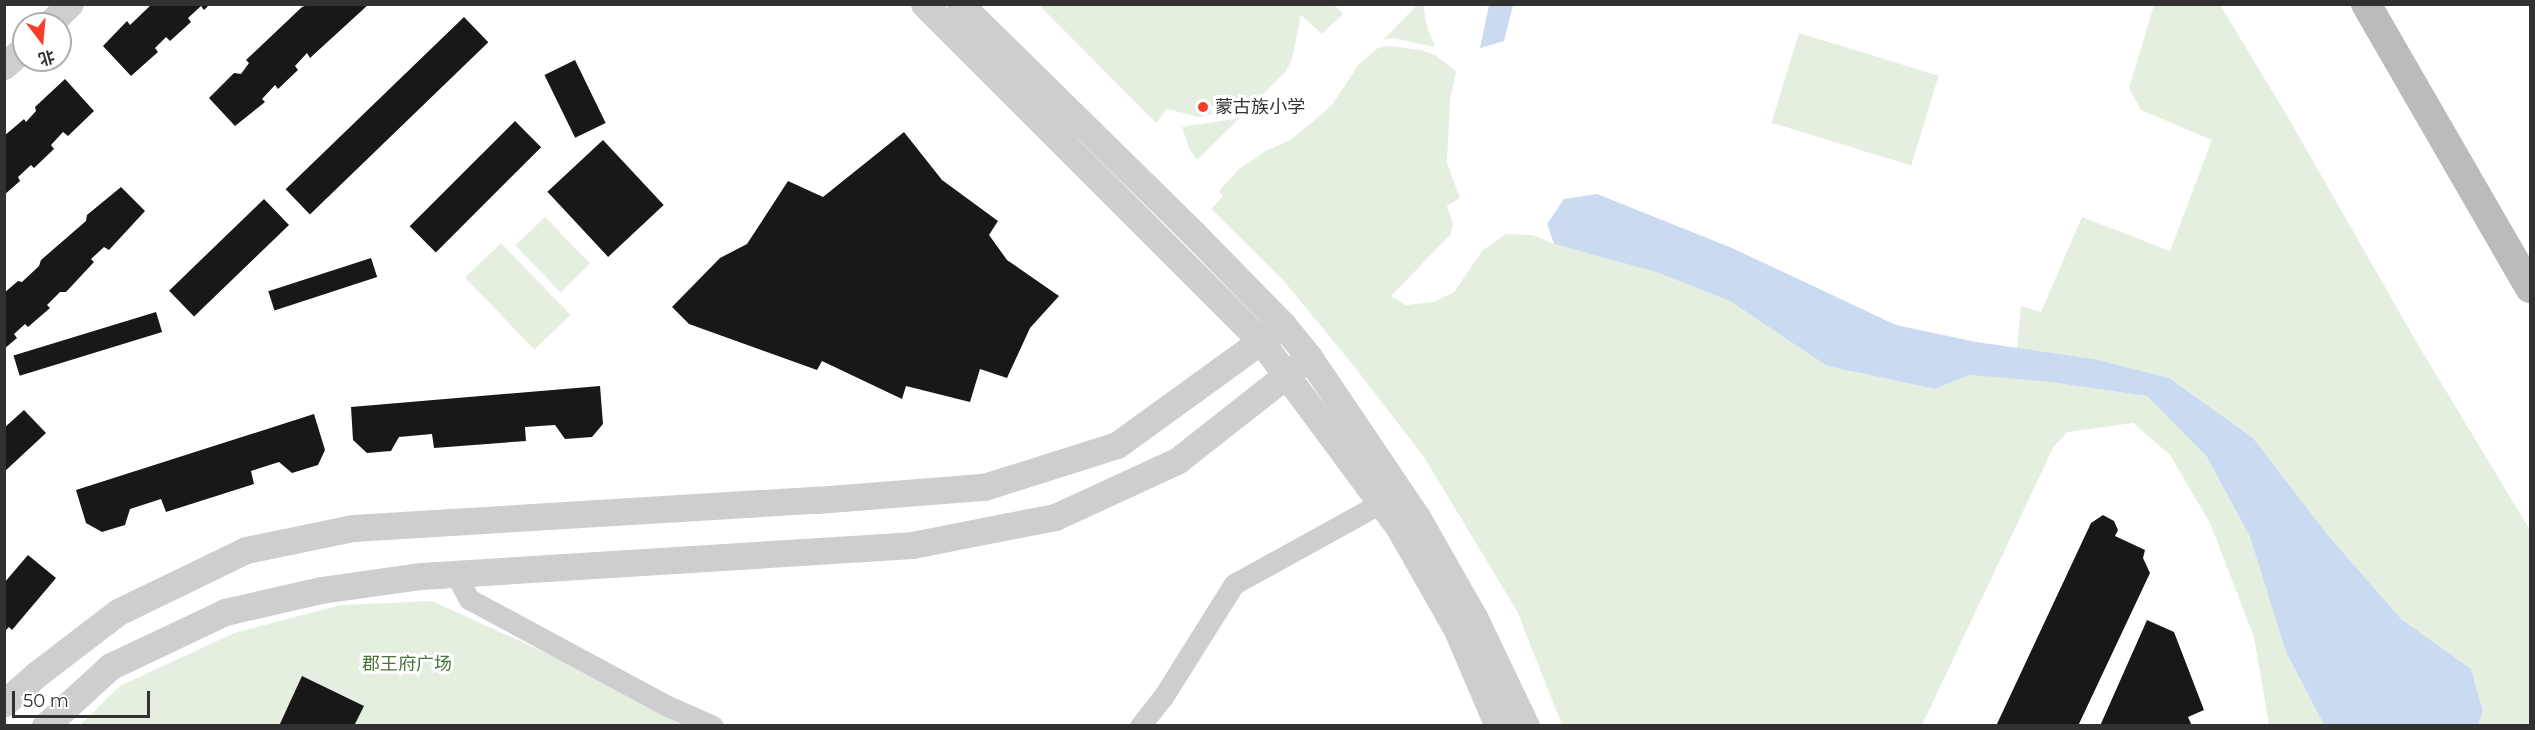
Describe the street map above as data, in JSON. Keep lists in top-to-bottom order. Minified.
{"parks":["郡王府广场"],"places":["蒙古族小学"],"scale_bar":"50 m","north":"bottom"}
